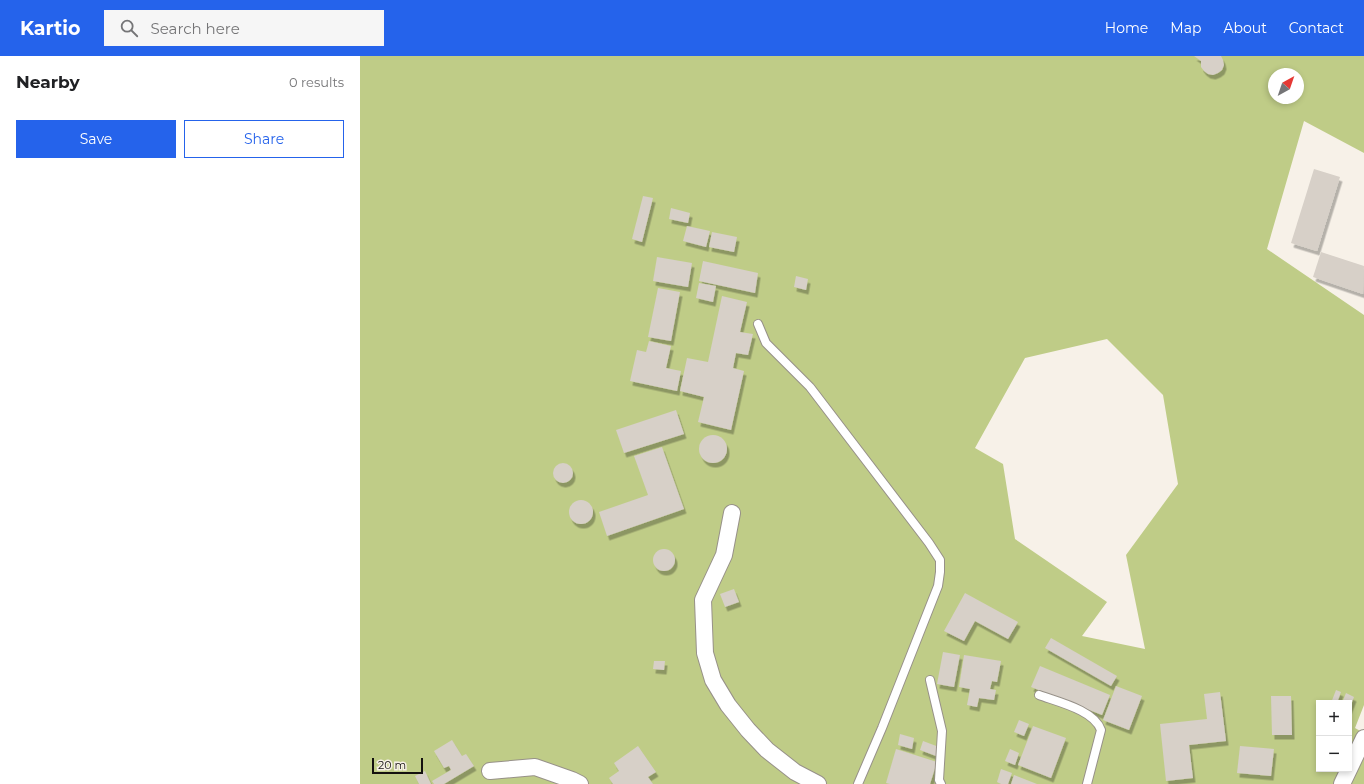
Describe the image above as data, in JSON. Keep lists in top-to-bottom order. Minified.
{"scale_bar":"20 m","north":"top right","page":{"header":"Kartio","search":"Search here","nav":["Home","Map","About","Contact"],"heading":["Nearby","0 results"],"buttons":["Save","Share"],"map_buttons":["+","−"],"scale":"20 m"}}
